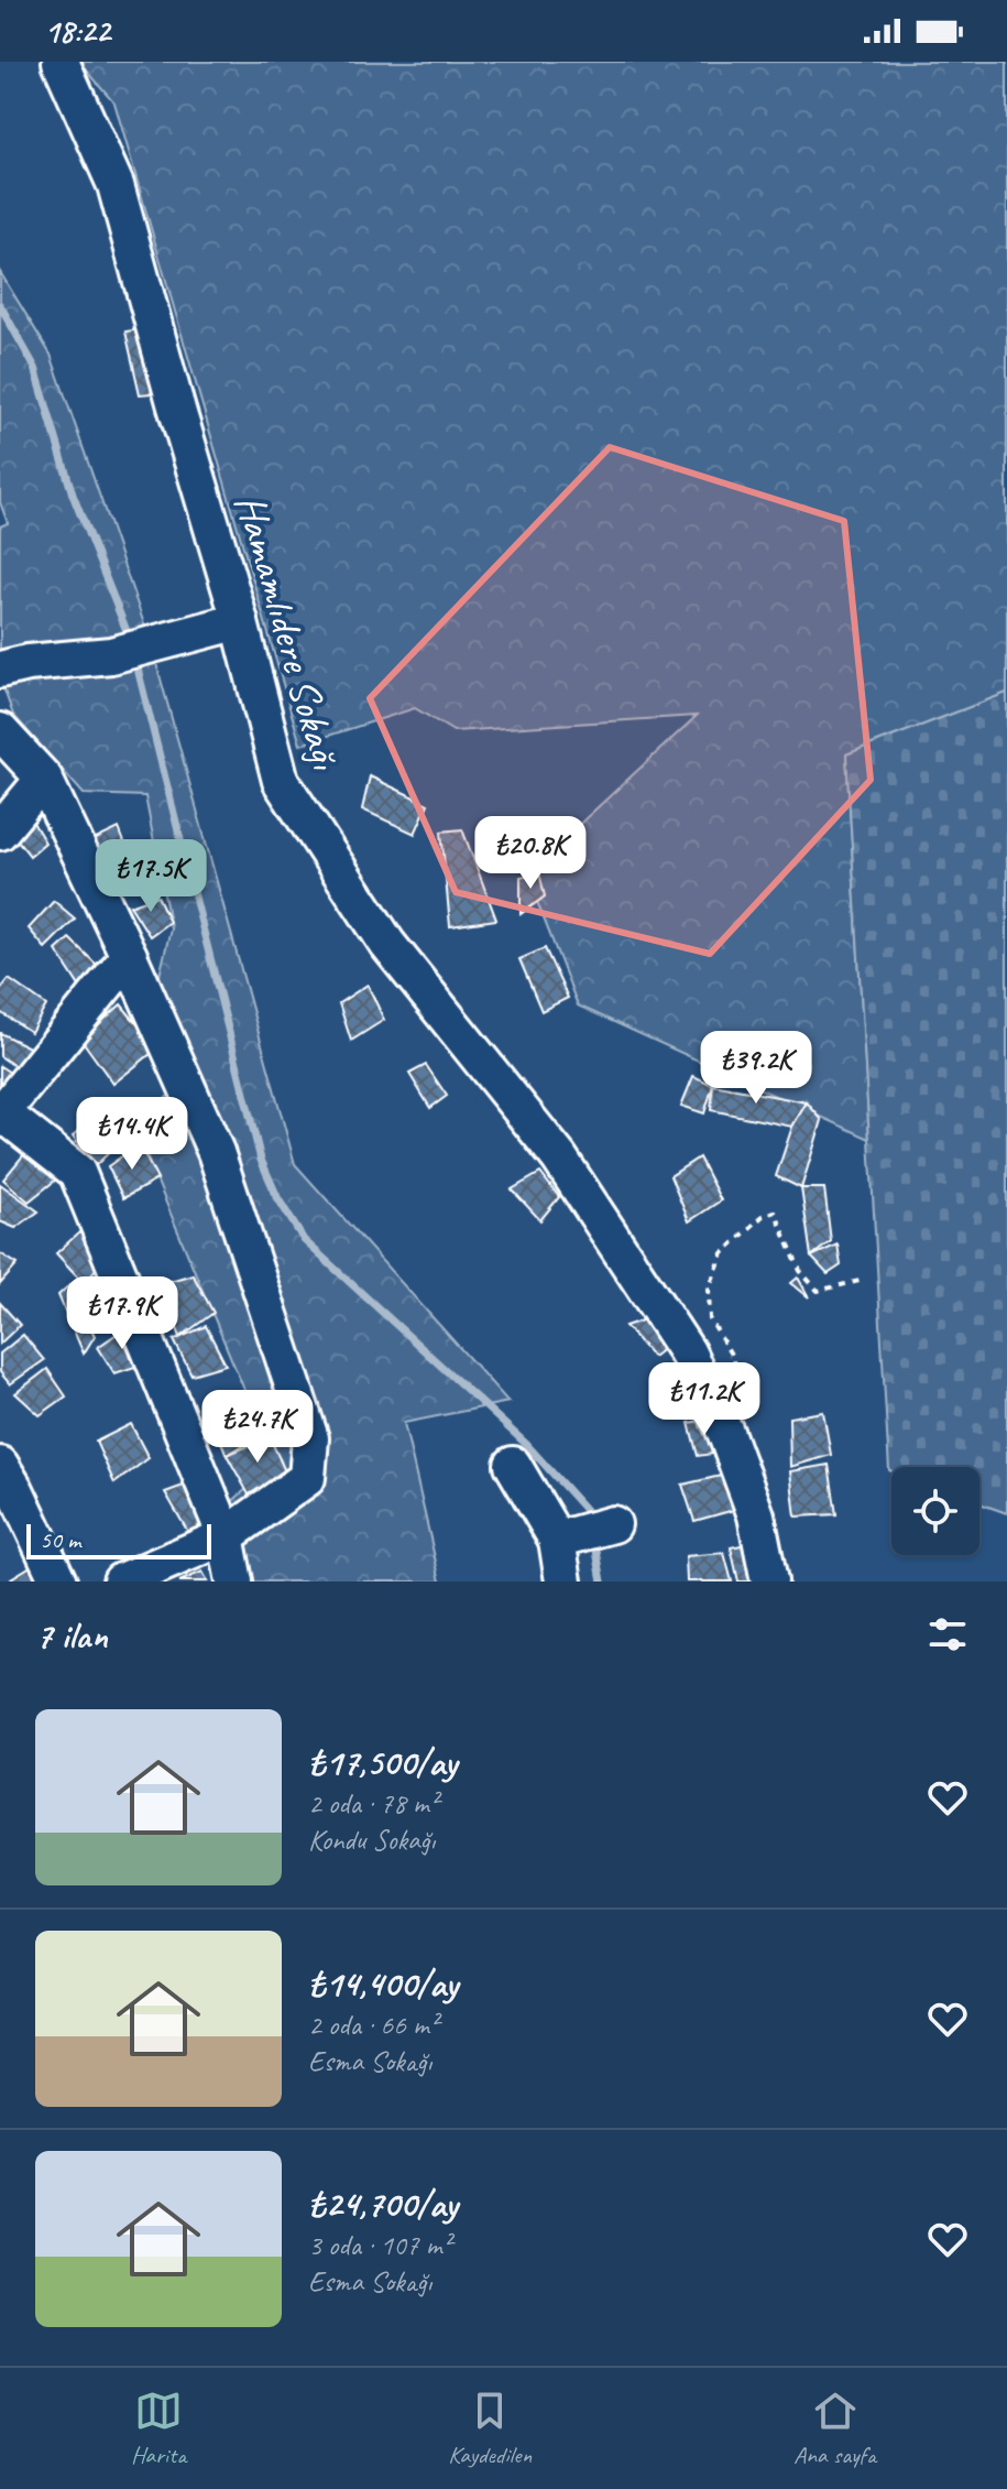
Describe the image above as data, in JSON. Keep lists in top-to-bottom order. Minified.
{"streets":{"street":["Hamamlıdere Sokağı"]},"scale_bar":"50 m","page":{"status":"18:22","price":["₺20.8K","₺17.5K","₺39.2K","₺14.4K","₺17.9K","₺11.2K","₺24.7K"],"scale":"50 m","heading":"7 ilan","list":[{"name":"₺17,500/ay","note":"2 oda · 78 m² · Kondu Sokağı"},{"name":"₺14,400/ay","note":"2 oda · 66 m² · Esma Sokağı"},{"name":"₺24,700/ay","note":"3 oda · 107 m² · Esma Sokağı"}],"tabs":["Harita","Kaydedilen","Ana sayfa"]}}
